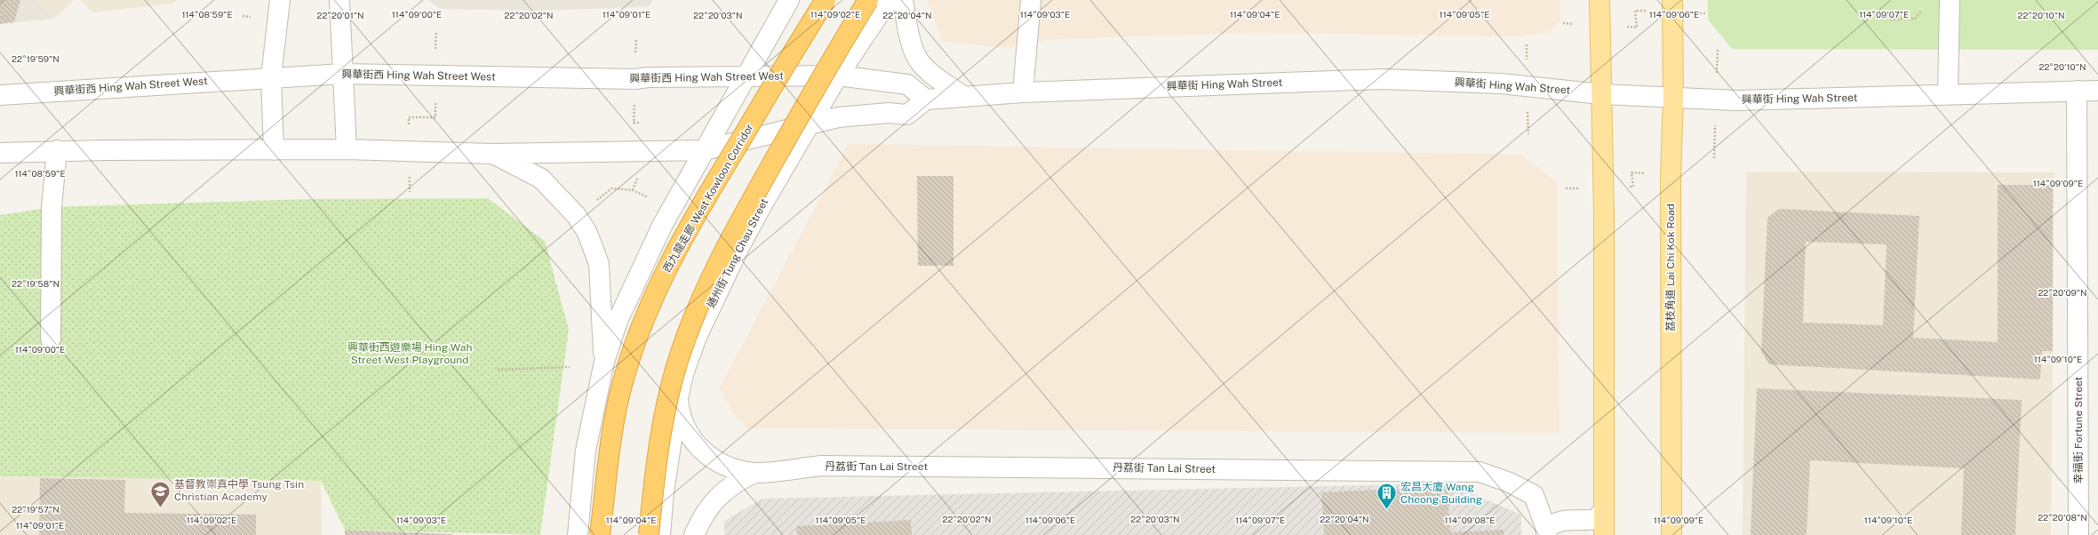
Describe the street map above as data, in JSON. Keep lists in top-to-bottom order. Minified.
{"streets":{"highway":["西九龍走廊 West Kowloon Corridor"],"main road":["荔枝角道 Lai Chi Kok Road"],"street":["興華街西 Hing Wah Street West","興華街 Hing Wah Street","通州街 Tung Chau Street","幸福街 Fortune Street","丹荔街 Tan Lai Street"]},"crossings":[["興華街西 Hing Wah Street West","通州街 Tung Chau Street"],["興華街 Hing Wah Street","荔枝角道 Lai Chi Kok Road"],["興華街 Hing Wah Street","幸福街 Fortune Street"],["通州街 Tung Chau Street","丹荔街 Tan Lai Street"]],"parks":["興華街西遊樂場 Hing Wah Street West Playground"],"places":{"school or university":["基督教崇真中學 Tsung Tsin Christian Academy"],"building":["宏昌大廈 Wang Cheong Building"]},"coordinates":["114°08'59\"E","114°09'01\"E","114°09'02\"E","114°09'03\"E","114°09'04\"E","114°09'05\"E","114°09'06\"E","114°09'07\"E","114°09'00\"E","22°20'01\"N","22°20'02\"N","22°20'03\"N","22°20'04\"N","22°20'10\"N","22°19'59\"N","114°09'09\"E","22°19'58\"N","22°20'09\"N","114°09'10\"E","22°19'57\"N","22°20'08\"N","114°09'08\"E"]}
